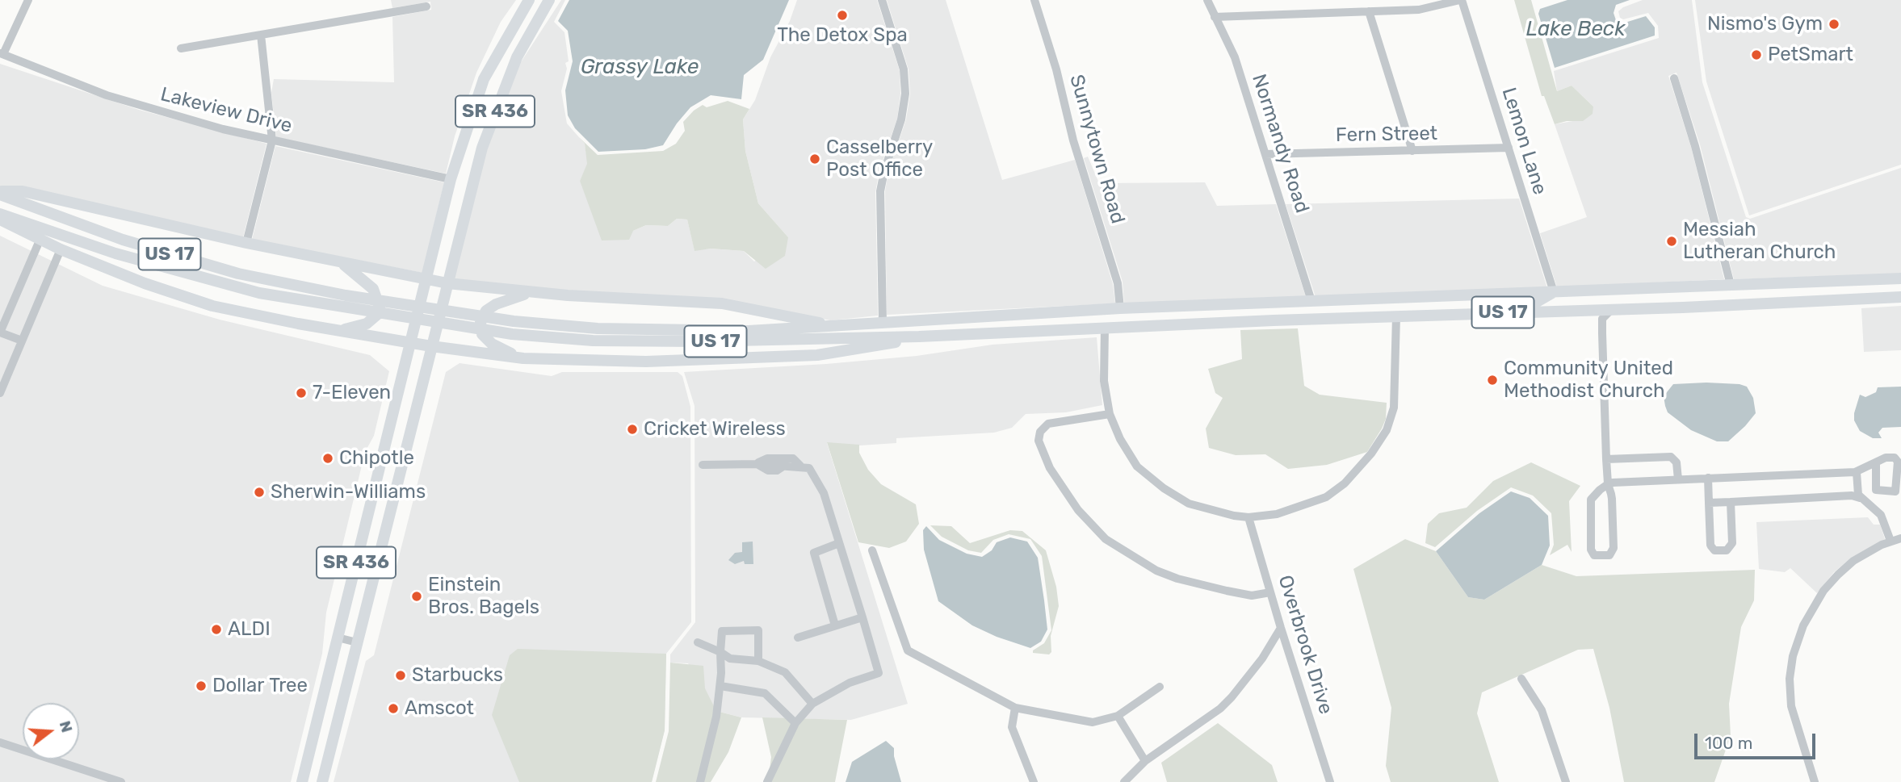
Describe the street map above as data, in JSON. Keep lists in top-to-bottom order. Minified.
{"streets":{"main road":["SR 436","US 17"],"street":["Lakeview Drive","Fern Street","Lemon Lane","Normandy Road","Sunnytown Road","Overbrook Drive"]},"crossings":[["Lakeview Drive","SR 436"],["Fern Street","Lemon Lane"],["Fern Street","Normandy Road"],["Lemon Lane","US 17"],["Normandy Road","US 17"],["Sunnytown Road","US 17"]],"water":["Lake Beck","Grassy Lake"],"places":["The Detox Spa","Nismo's Gym","PetSmart","Casselberry Post Office","Messiah Lutheran Church","Community United Methodist Church","7-Eleven","Cricket Wireless","Chipotle","Sherwin-Williams","Einstein Bros. Bagels","ALDI","Starbucks","Dollar Tree","Amscot"],"scale_bar":"100 m","north":"right"}
